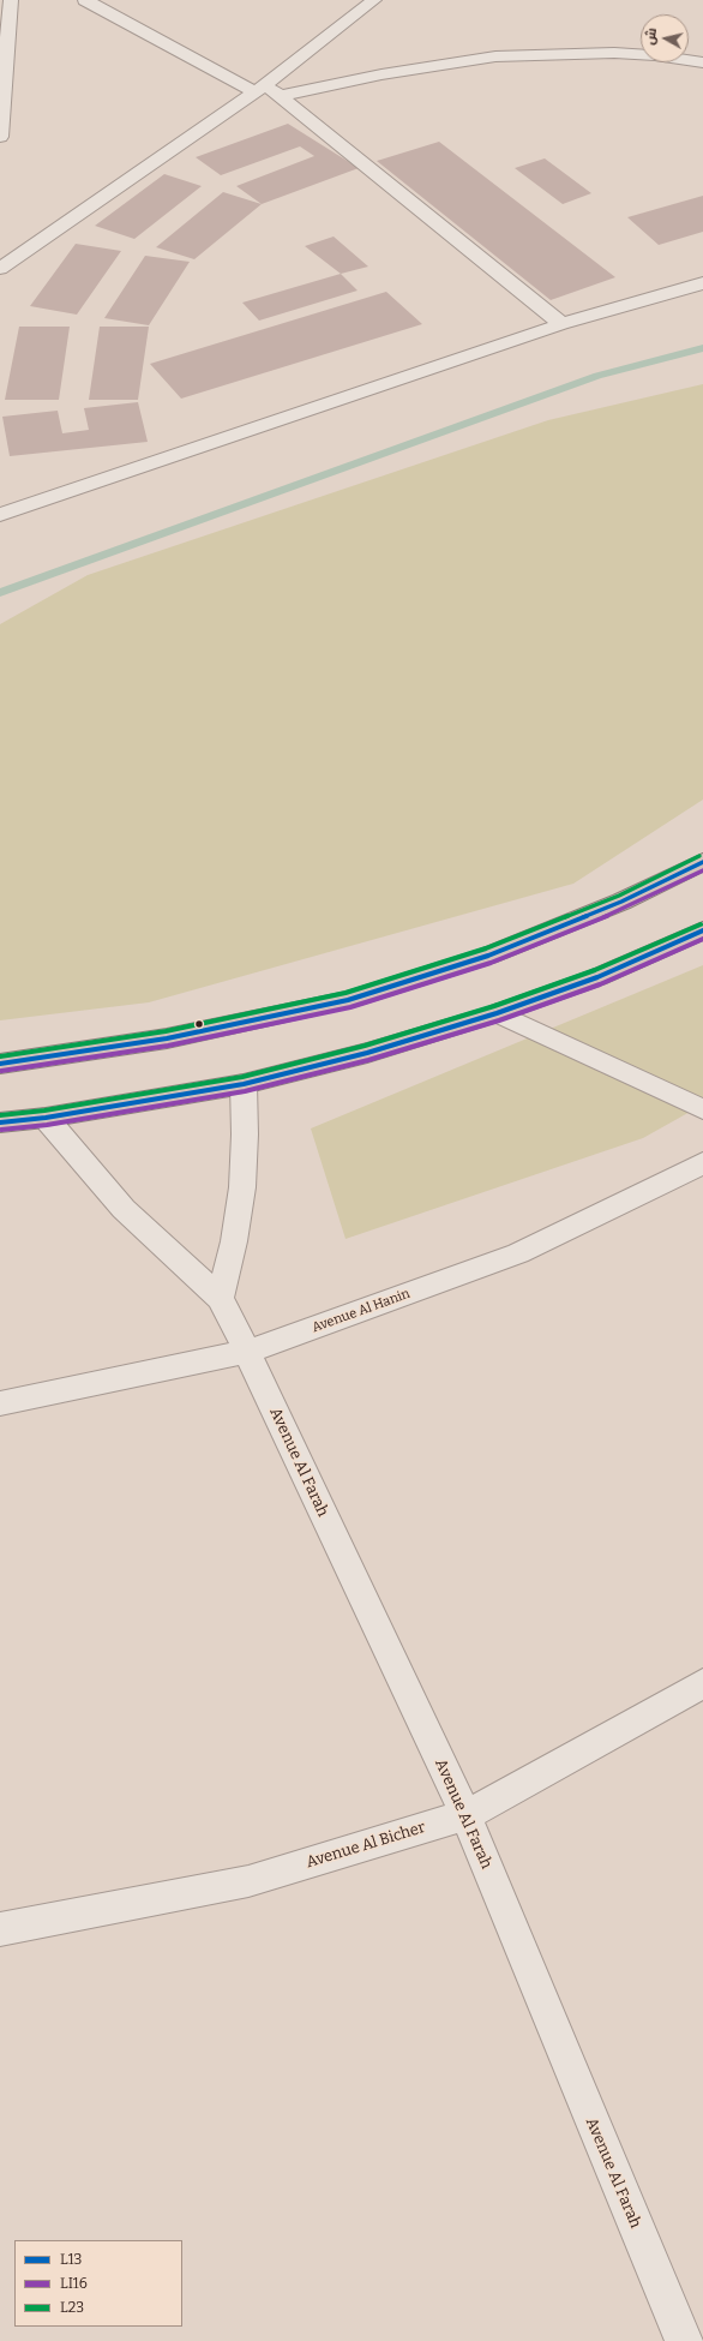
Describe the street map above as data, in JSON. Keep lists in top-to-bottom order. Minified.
{"streets":{"street":["Avenue Al Hanin","Avenue Al Farah","Avenue Al Bicher"]},"crossings":[["Avenue Al Hanin","Avenue Al Farah"],["Avenue Al Farah","Avenue Al Bicher"]],"lines":["transit line L23","transit line L13","transit line LI16"],"legend":["L13","LI16","L23"],"north":"left"}
